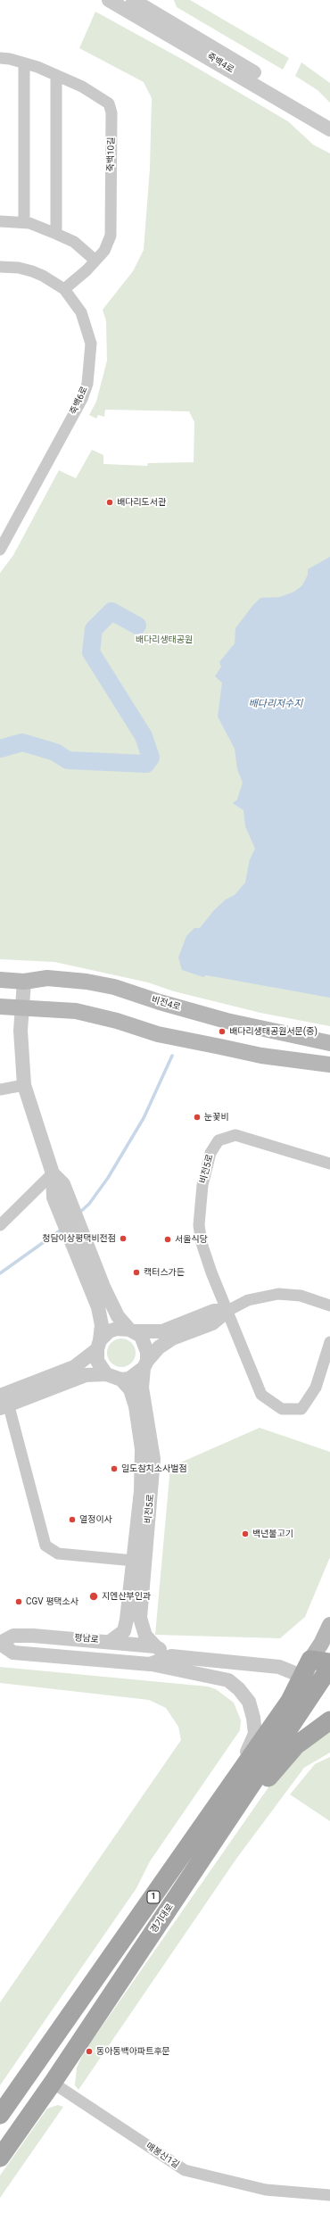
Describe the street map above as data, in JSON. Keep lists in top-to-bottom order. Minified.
{"streets":{"main road":["비전4로","1","경기대로"],"street":["죽백4로","죽백10길","죽백6로","비전5로","평남로","매봉산1길"]},"crossings":[["죽백10길","죽백6로"],["비전5로","평남로"],["평남로","1"],["평남로","경기대로"],["1","경기대로"],["경기대로","매봉산1길"]],"water":["배다리저수지"],"parks":["배다리생태공원"],"places":["배다리도서관","배다리생태공원서문(중)","눈꽃비","청담이상평택비전점","서울식당","캑터스가든","일도참치소사벌점","열정이사","백년불고기","지엔산부인과","CGV 평택소사","동아동백아파트후문"]}
